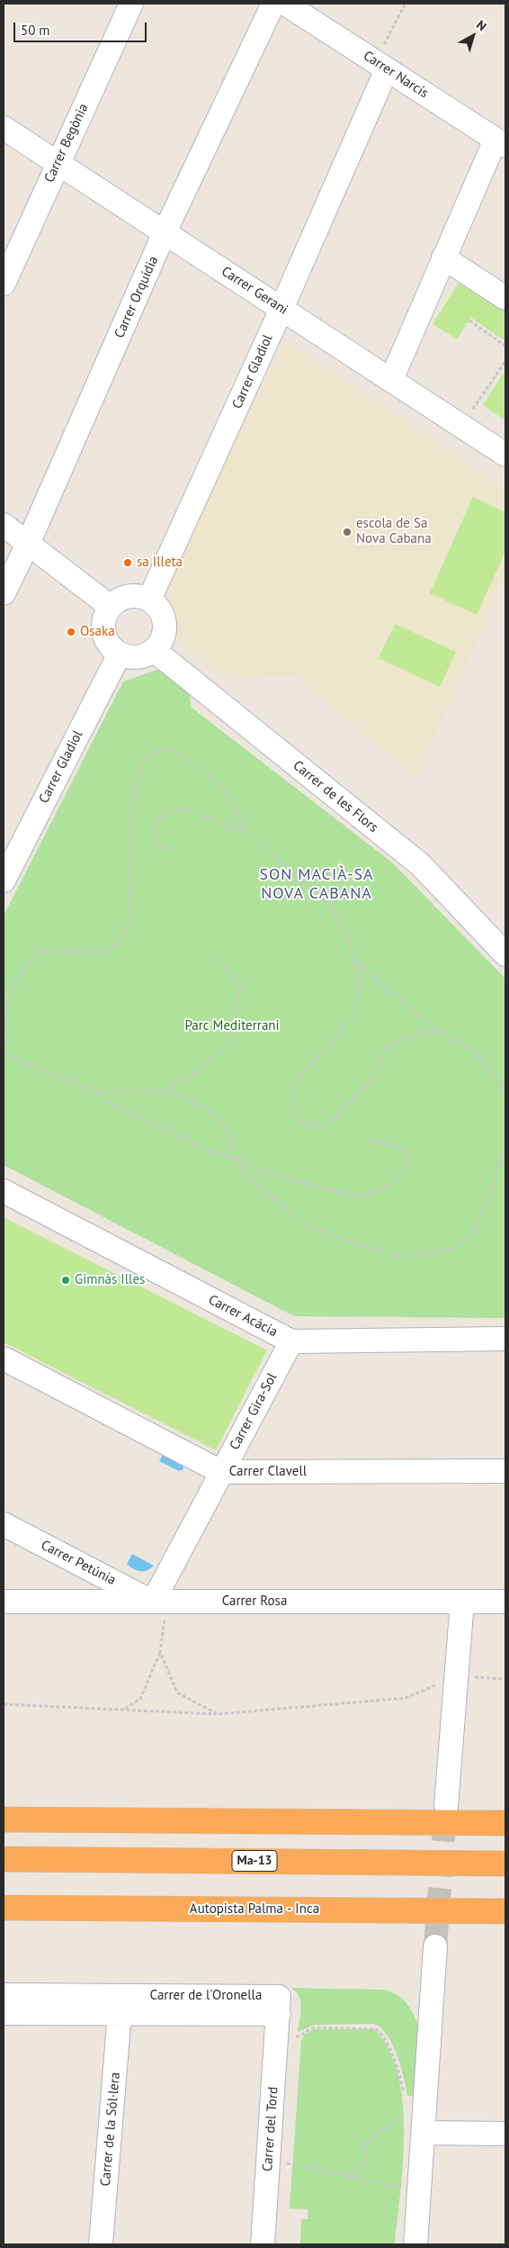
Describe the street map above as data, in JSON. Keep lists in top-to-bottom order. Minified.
{"streets":{"highway":["Ma-13","Autopista Palma - Inca"],"street":["Carrer Narcís","Carrer Begònia","Carrer Gerani","Carrer Orquídia","Carrer Gladiol","Carrer de les Flors","Carrer Acàcia","Carrer Gira-Sol","Carrer Clavell","Carrer Petúnia","Carrer Rosa","Carrer de l'Oronella","Carrer de la Sól·lera","Carrer del Tord"]},"crossings":[["Carrer Narcís","Carrer Gladiol"],["Carrer Begònia","Carrer Gerani"],["Carrer Gerani","Carrer Orquídia"],["Carrer Gerani","Carrer Gladiol"],["Carrer Gladiol","Carrer de les Flors"],["Carrer Acàcia","Carrer Gira-Sol"],["Carrer Gira-Sol","Carrer Clavell"],["Carrer Gira-Sol","Carrer Petúnia"],["Carrer Gira-Sol","Carrer Rosa"],["Carrer Petúnia","Carrer Rosa"],["Carrer de l'Oronella","Carrer de la Sól·lera"],["Carrer de l'Oronella","Carrer del Tord"]],"districts":["SON MACIÀ-SA NOVA CABANA"],"parks":["Parc Mediterrani"],"places":["escola de Sa Nova Cabana","sa Illeta","Osaka","Gimnàs Illes"],"scale_bar":"50 m","north":"top right"}
